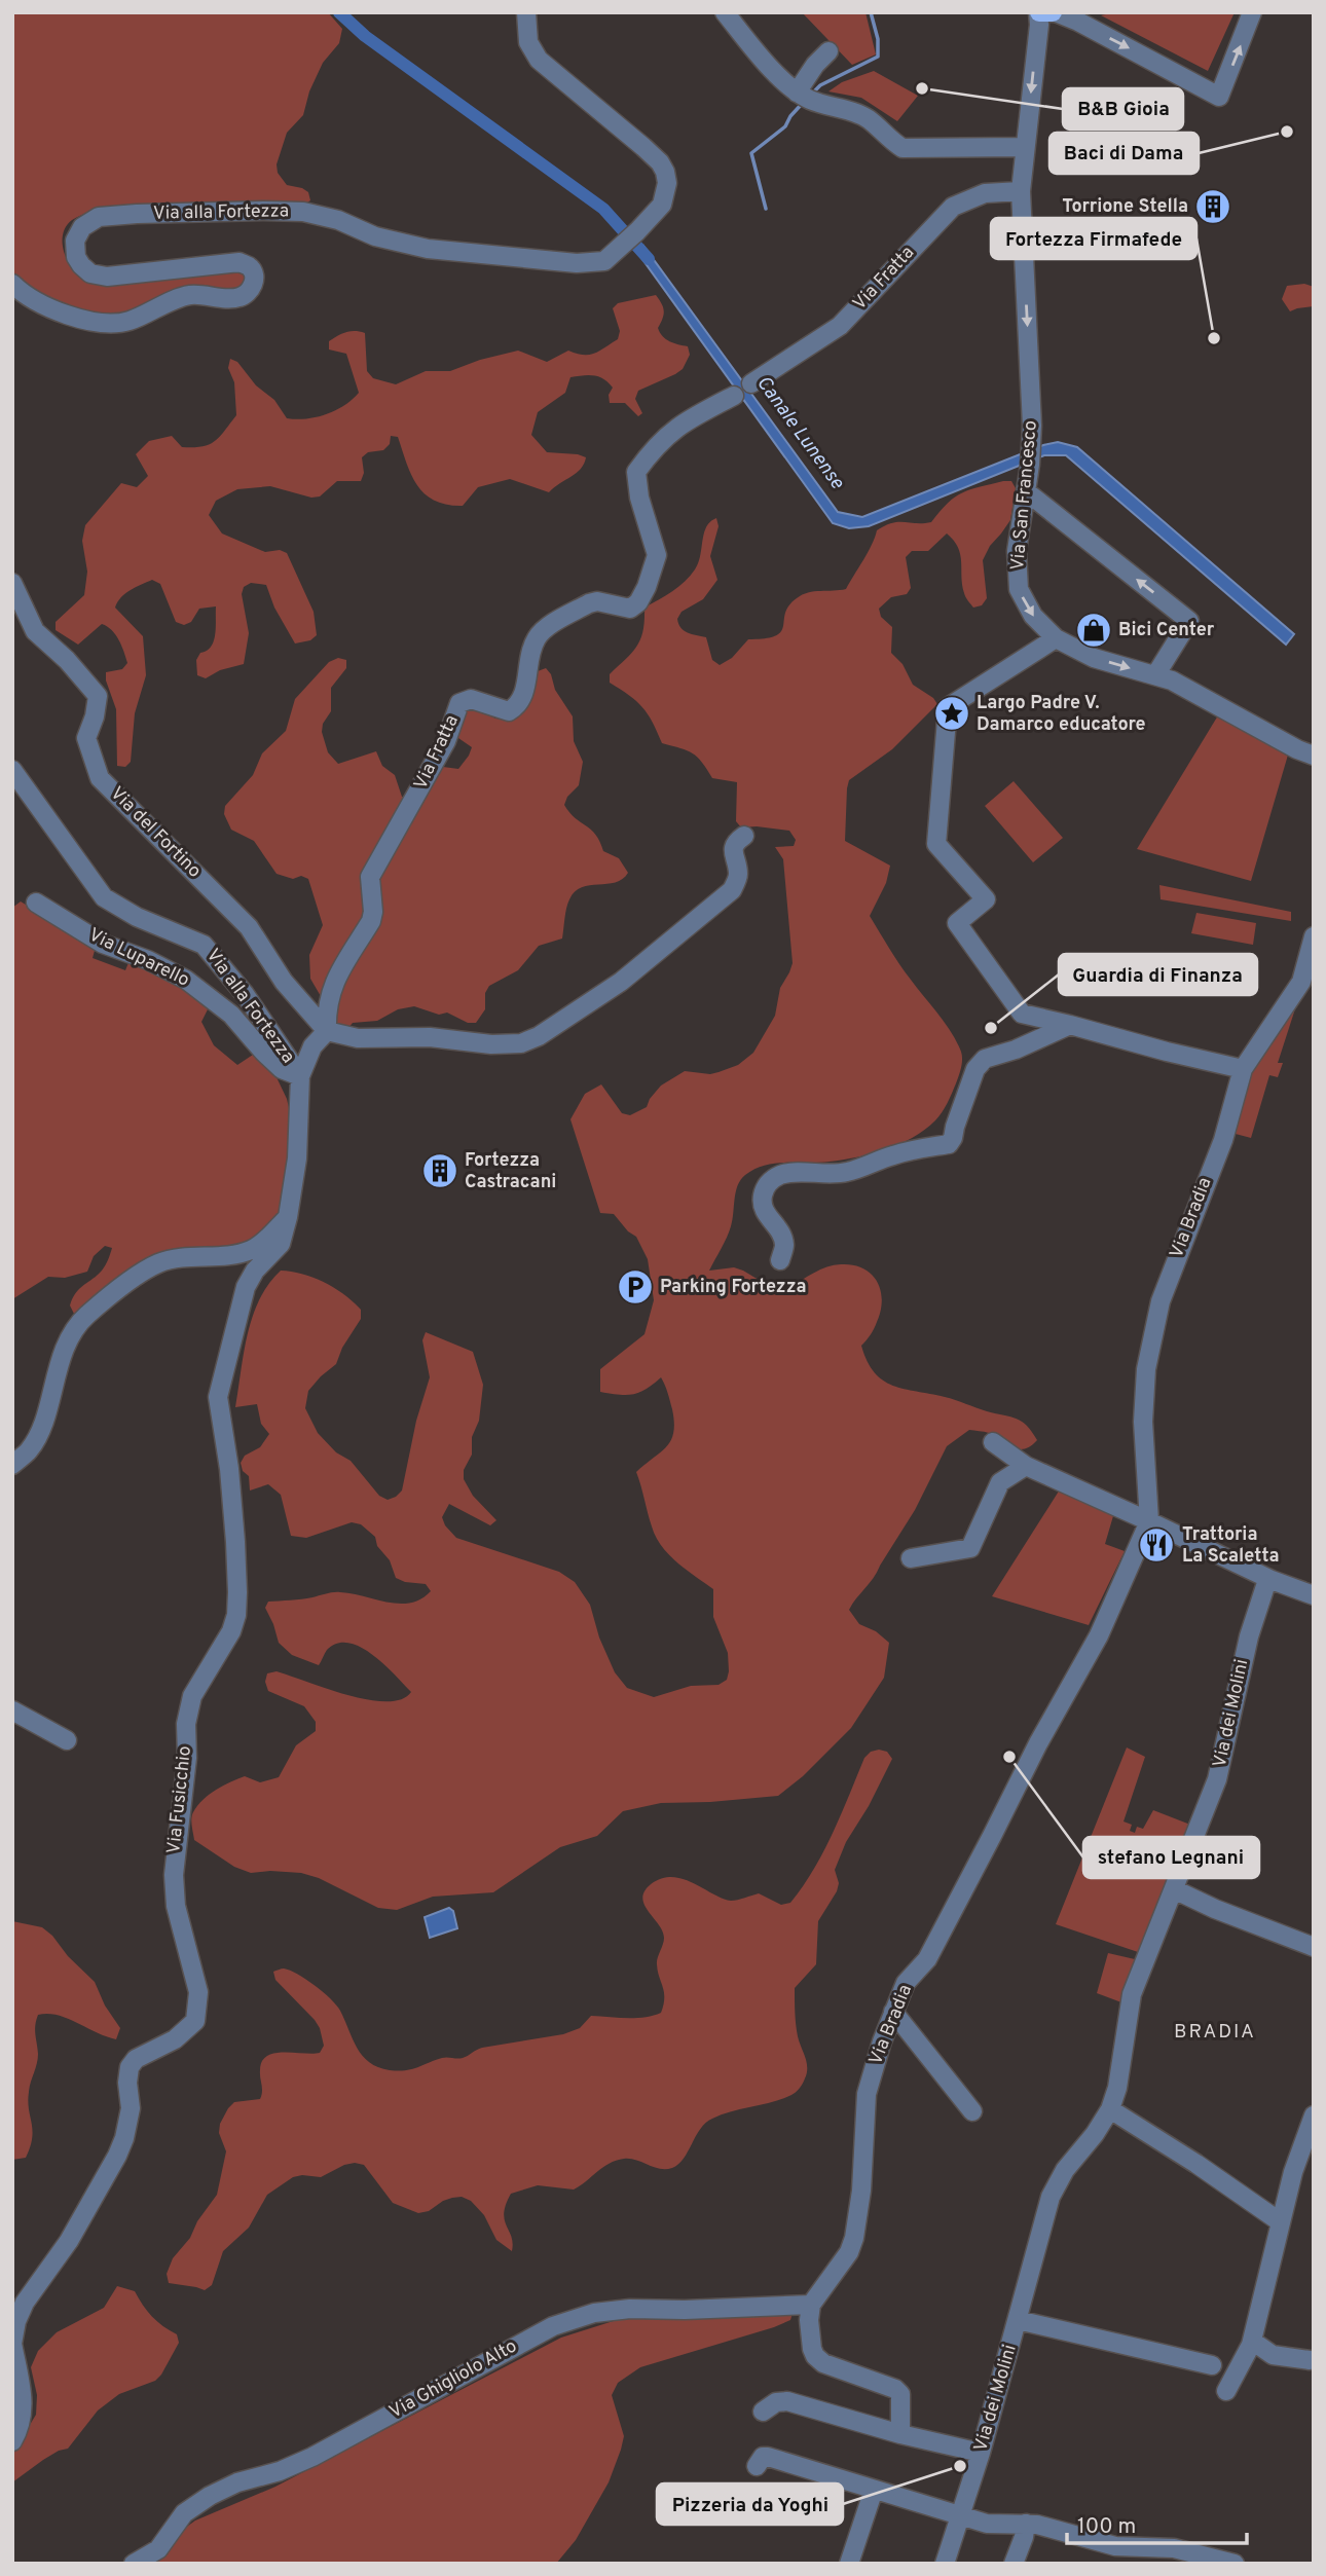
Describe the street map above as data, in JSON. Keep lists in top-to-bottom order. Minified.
{"streets":{"street":["Via alla Fortezza","Via Fratta","Via San Francesco","Via del Fortino","Via Luparello","Via Bradia","Via dei Molini","Via Fusicchio","Via Ghigliolo Alto"]},"crossings":[["Via alla Fortezza","Via Luparello"],["Via Fratta","Via San Francesco"],["Via Fratta","Via del Fortino"],["Via Bradia","Via Ghigliolo Alto"]],"one_way":["Via San Francesco"],"districts":["BRADIA"],"water":["Canale Lunense"],"places":{"other":["B&B Gioia","Baci di Dama","Fortezza Firmafede","Guardia di Finanza","stefano Legnani","Pizzeria da Yoghi"],"building":["Torrione Stella","Fortezza Castracani"],"shop":["Bici Center"],"place":["Largo Padre V. Damarco educatore"],"parking":["Parking Fortezza"],"restaurant":["Trattoria La Scaletta"]},"scale_bar":"100 m"}
